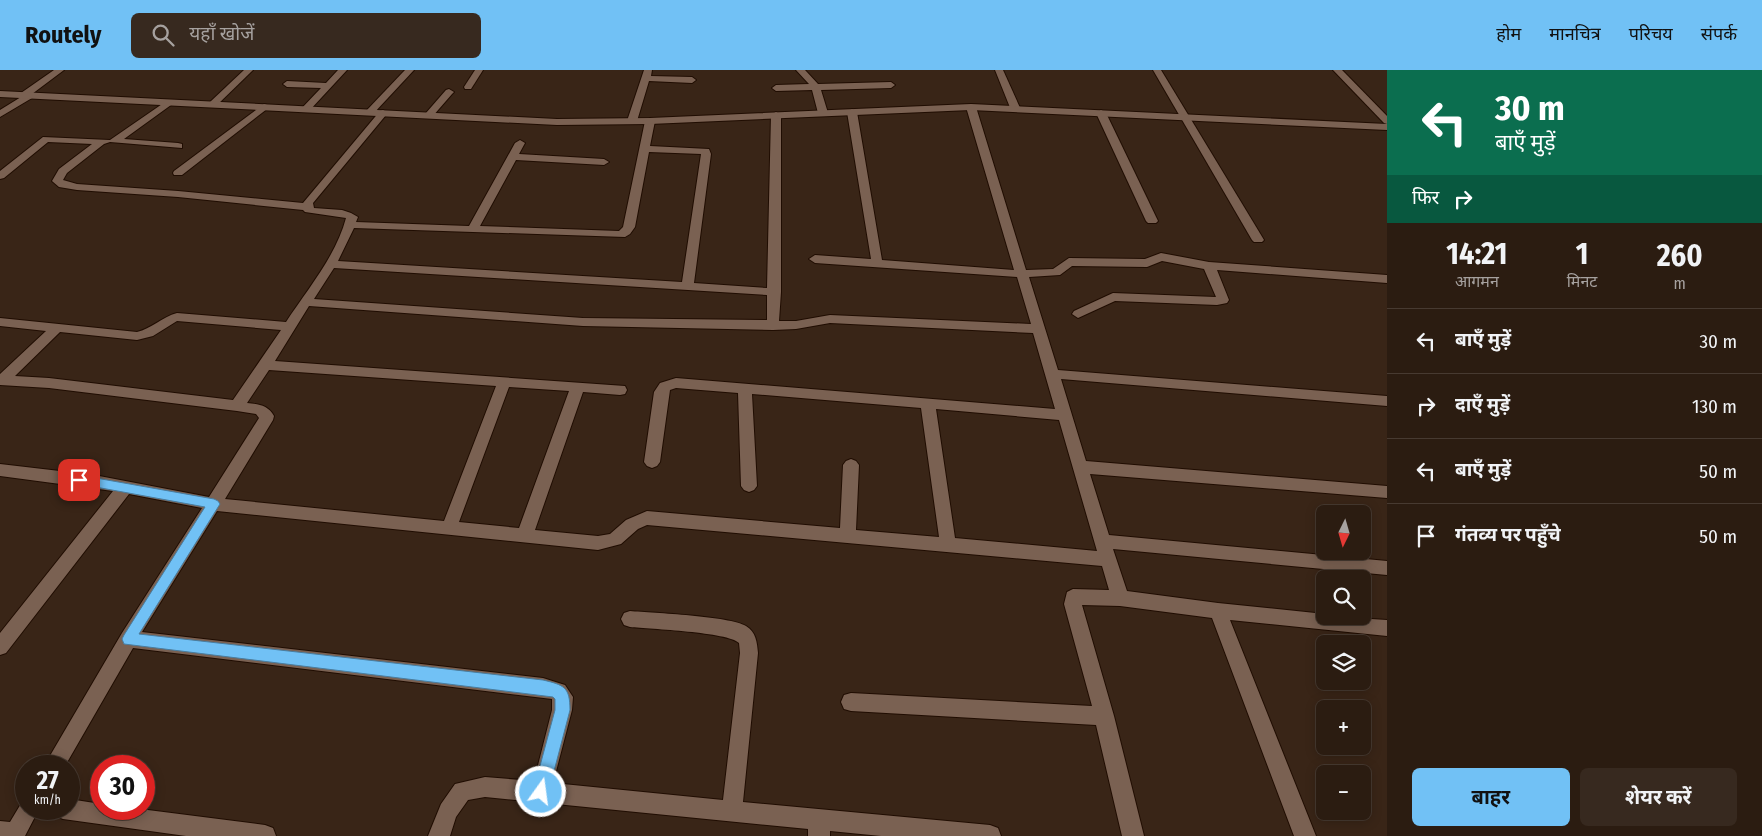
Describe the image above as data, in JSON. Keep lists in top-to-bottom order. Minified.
{"north":"bottom","page":{"header":"Routely","search":"यहाँ खोजें","nav":["होम","मानचित्र","परिचय","संपर्क"],"turn":["30 m","बाएँ मुड़ें"],"then":"फिर","eta":["14:21","आगमन","1","मिनट","260","m"],"list":[{"name":"बाएँ मुड़ें","value":"30 m"},{"name":"दाएँ मुड़ें","value":"130 m"},{"name":"बाएँ मुड़ें","value":"50 m"},{"name":"गंतव्य पर पहुँचे","value":"50 m"}],"map_buttons":["+","−"],"speed":"27 km/h","limit":"30","buttons":["बाहर","शेयर करें"]}}
